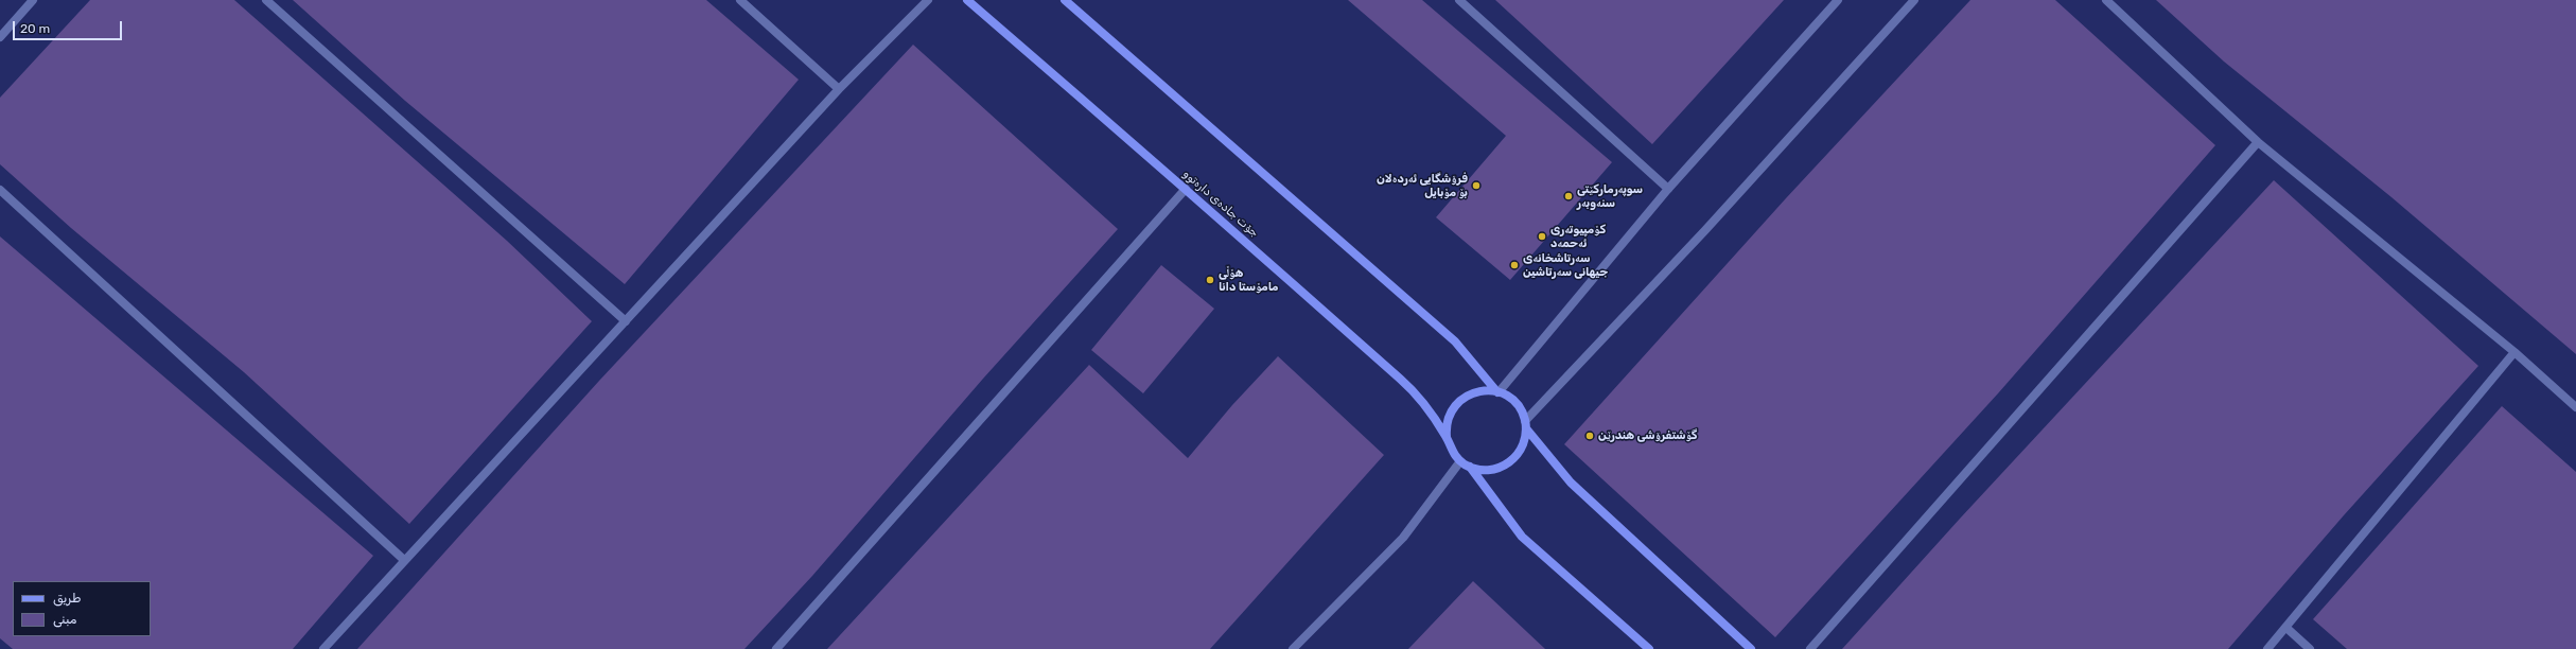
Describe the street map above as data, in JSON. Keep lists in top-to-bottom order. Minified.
{"streets":{"main road":["جۆت جادەی دارەتوو"]},"places":["فرۆشگایی ئەردەلان بۆ مۆبایل","سوپەرمارکێتی سنەوبەر","کۆمپیوتەری ئەحمەد","سەرتاشخانەی جیهانی سەرتاشین","هۆڵی مامۆستا دانا","گۆشتفرۆشی هندرێن"],"legend":["طريق","مبنى"],"scale_bar":"20 m"}
